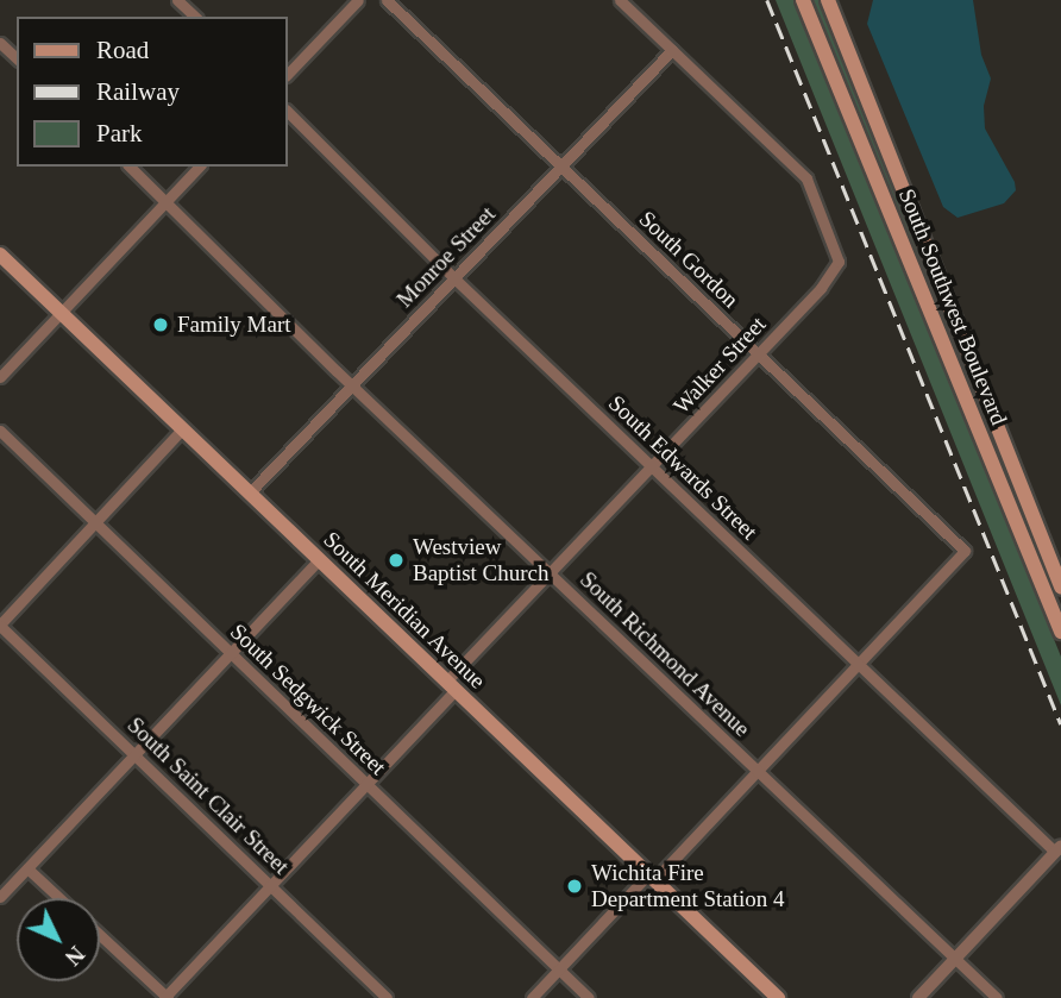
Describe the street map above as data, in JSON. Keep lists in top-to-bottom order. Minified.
{"streets":{"main road":["South Southwest Boulevard","South Meridian Avenue"],"street":["Monroe Street","South Gordon","Walker Street","South Edwards Street","South Richmond Avenue","South Sedgwick Street","South Saint Clair Street"]},"crossings":[["Monroe Street","South Gordon"],["Monroe Street","Walker Street"],["Monroe Street","South Edwards Street"],["Monroe Street","South Meridian Avenue"],["Monroe Street","South Richmond Avenue"],["South Gordon","Walker Street"],["South Gordon","South Edwards Street"],["Walker Street","South Edwards Street"],["Walker Street","South Meridian Avenue"],["Walker Street","South Richmond Avenue"],["Walker Street","South Sedgwick Street"],["Walker Street","South Saint Clair Street"]],"places":["Family Mart","Westview Baptist Church","Wichita Fire Department Station 4"],"legend":["Road","Railway","Park"],"north":"bottom right"}
